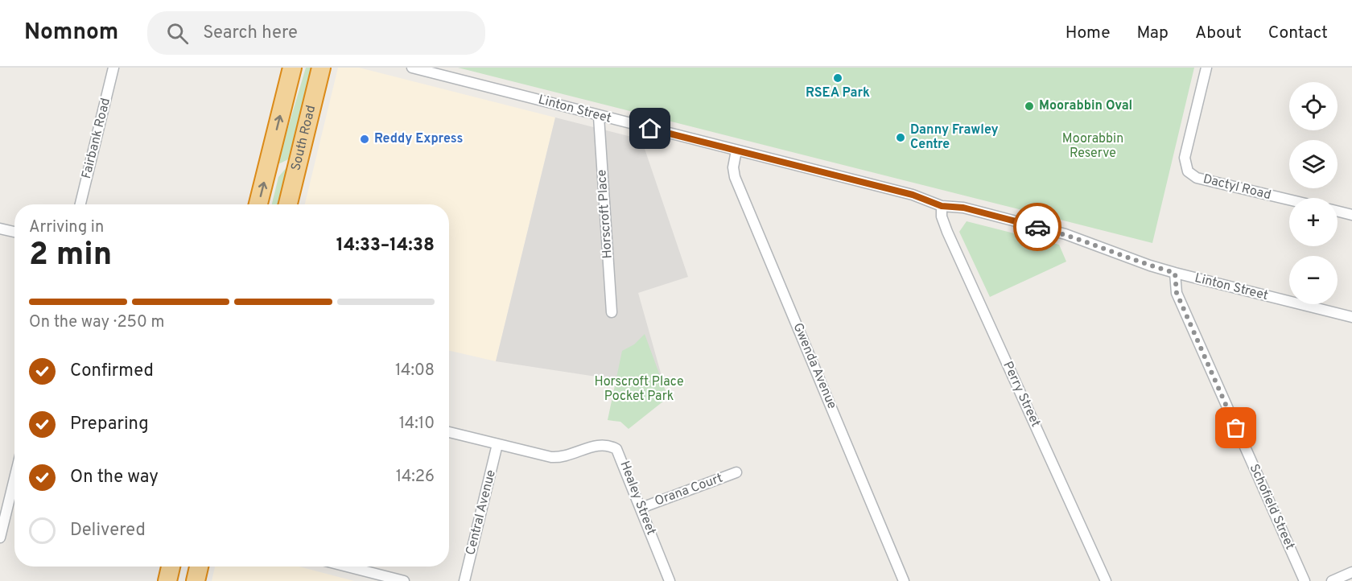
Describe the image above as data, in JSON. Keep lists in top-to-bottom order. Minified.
{"streets":{"highway":["South Road"],"street":["Linton Street","Fairbank Road","Dactyl Road","Horscroft Place","Gwenda Avenue","Perry Street","Orana Court","Healey Street","Schofield Street","Central Avenue"]},"crossings":[["Linton Street","Horscroft Place"],["Linton Street","Gwenda Avenue"],["Linton Street","Perry Street"],["Linton Street","Schofield Street"],["Orana Court","Healey Street"],["Healey Street","Central Avenue"]],"parks":["Moorabbin Reserve","Horscroft Place Pocket Park"],"places":["RSEA Park","Moorabbin Oval","Danny Frawley Centre","Reddy Express"],"page":{"header":"Nomnom","search":"Search here","nav":["Home","Map","About","Contact"],"map_buttons":["+","−"],"heading":["2 min","Arriving in","14:33–14:38"],"bar":"On the way · 250 m","list":[["Confirmed","14:08"],["Preparing","14:10"],["On the way","14:26"],"Delivered"]}}
